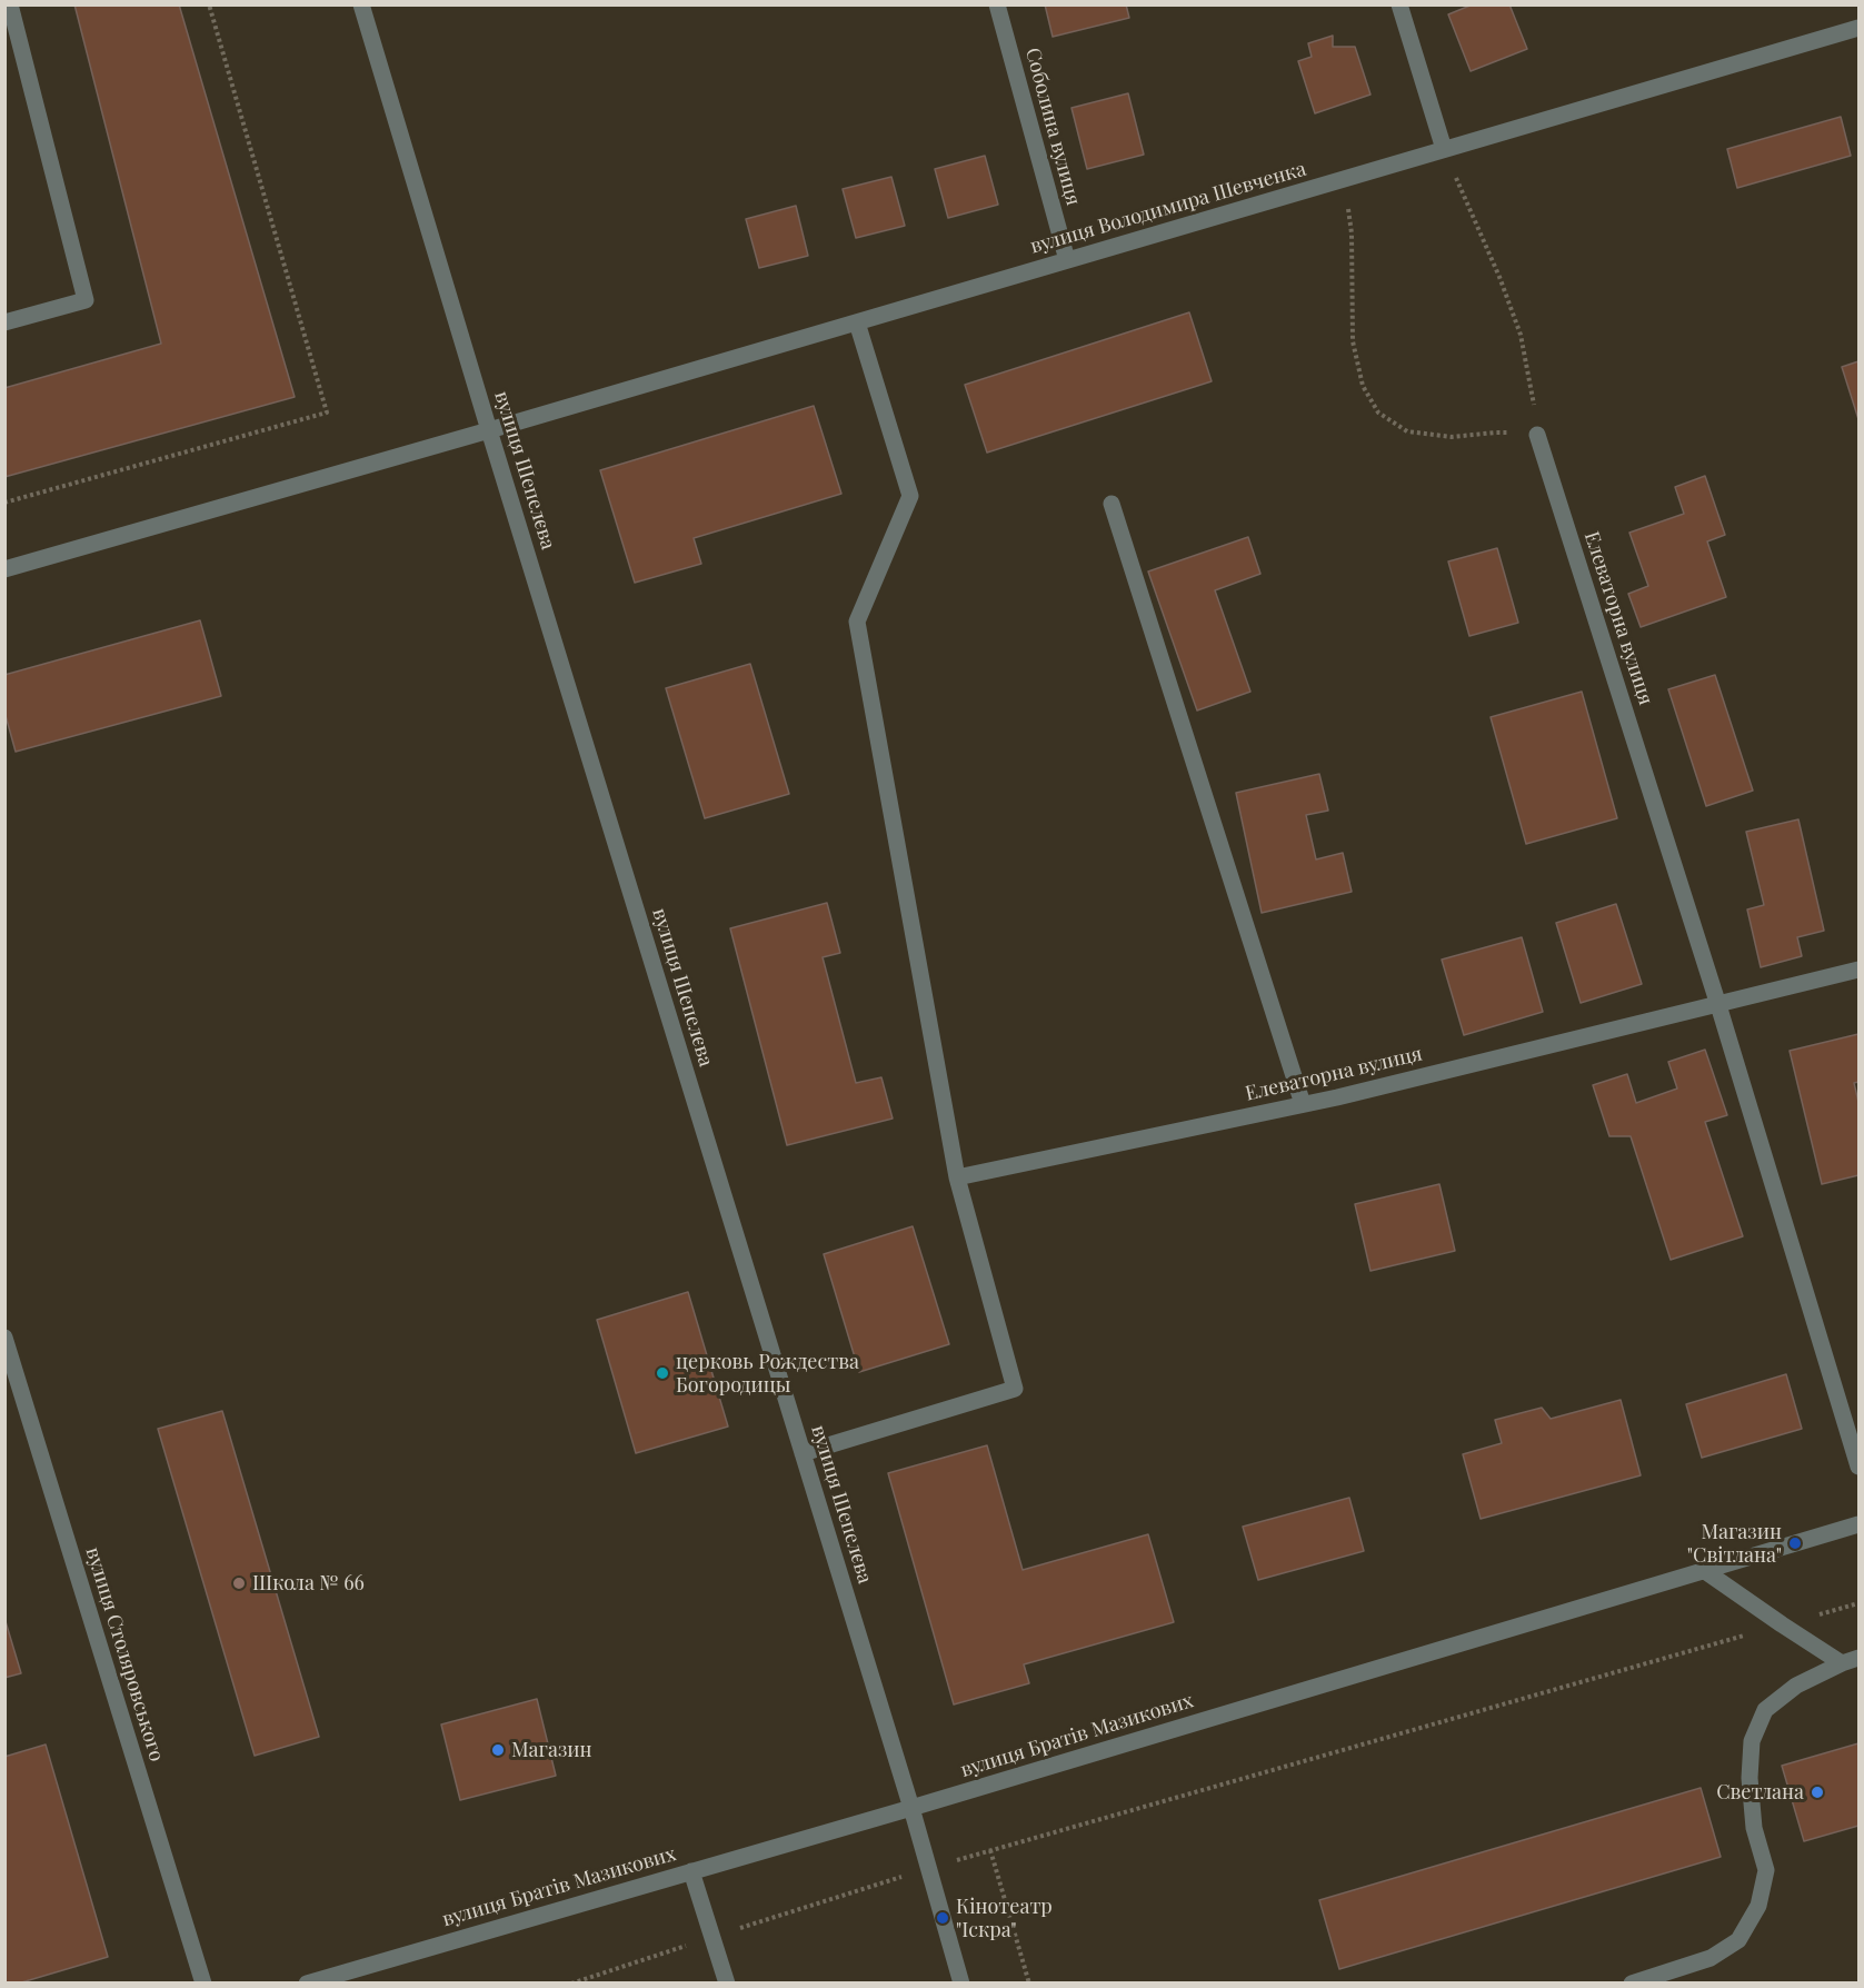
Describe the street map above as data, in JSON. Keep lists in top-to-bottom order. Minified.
{"streets":{"street":["Соболина вулиця","вулиця Володимира Шевченка","вулиця Шепелєва","Елеваторна вулиця","вулиця Столяровського","вулиця Братів Мазикових"]},"crossings":[["Соболина вулиця","вулиця Володимира Шевченка"],["вулиця Володимира Шевченка","вулиця Шепелєва"],["вулиця Шепелєва","вулиця Братів Мазикових"]],"places":["церковь Рождества Богородицы","Магазин \"Світлана\"","Школа № 66","Магазин","Светлана","Кінотеатр \"Іскра\""]}
